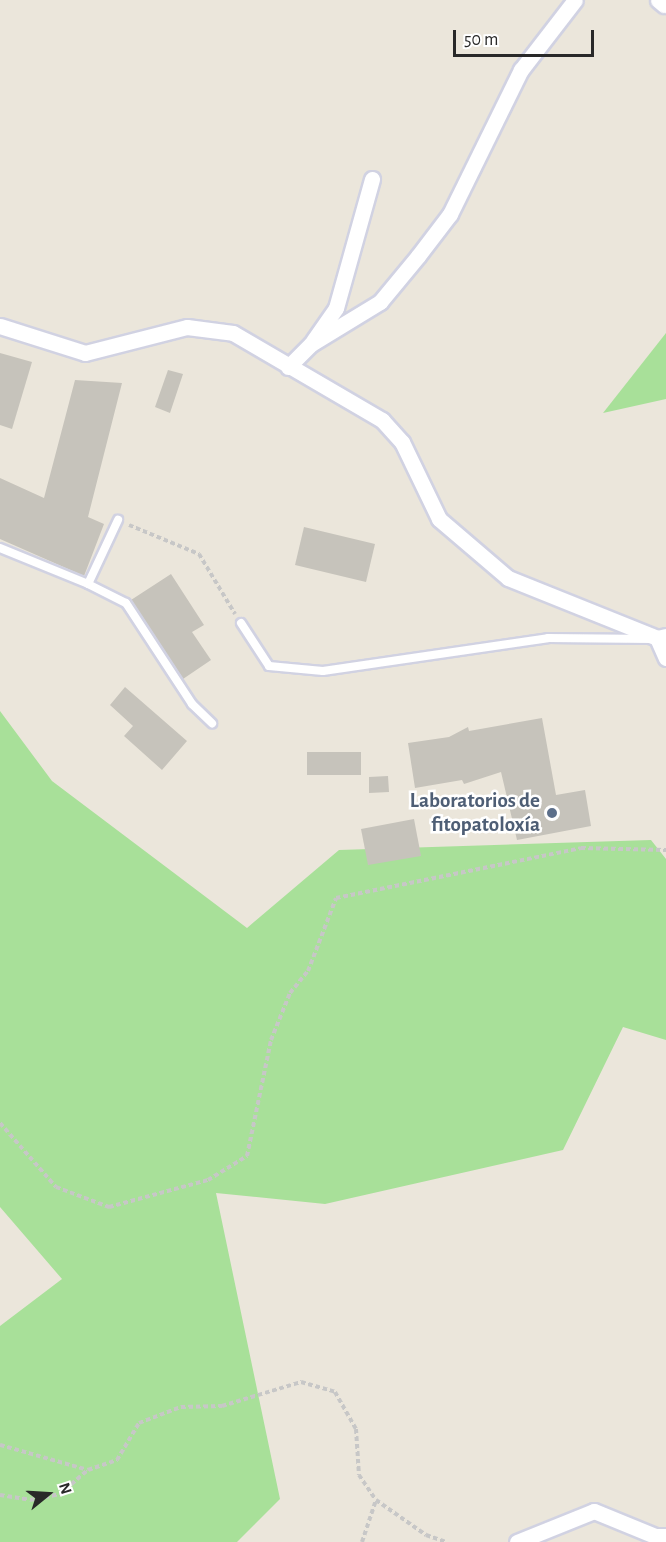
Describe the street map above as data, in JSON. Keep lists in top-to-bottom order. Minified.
{"places":["Laboratorios de fitopatoloxía"],"scale_bar":"50 m","north":"right"}
